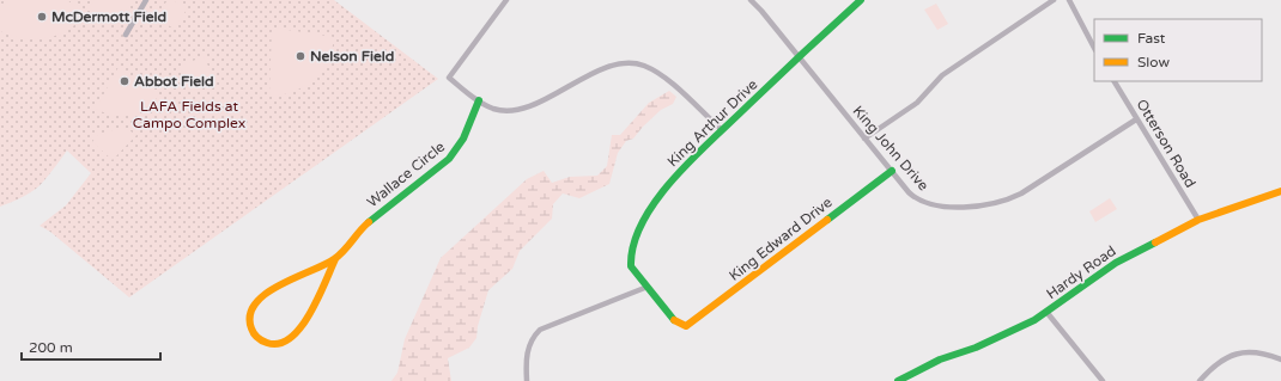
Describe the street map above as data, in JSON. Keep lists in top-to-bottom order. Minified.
{"streets":{"street":["King Arthur Drive","Otterson Road","King John Drive","Wallace Circle","King Edward Drive","Hardy Road"]},"crossings":[["King Arthur Drive","King John Drive"],["King Arthur Drive","King Edward Drive"],["Otterson Road","King John Drive"],["Otterson Road","Hardy Road"],["King John Drive","King Edward Drive"]],"parks":["LAFA Fields at Campo Complex"],"places":["McDermott Field","Nelson Field","Abbot Field"],"legend":["Fast","Slow"],"scale_bar":"200 m"}
